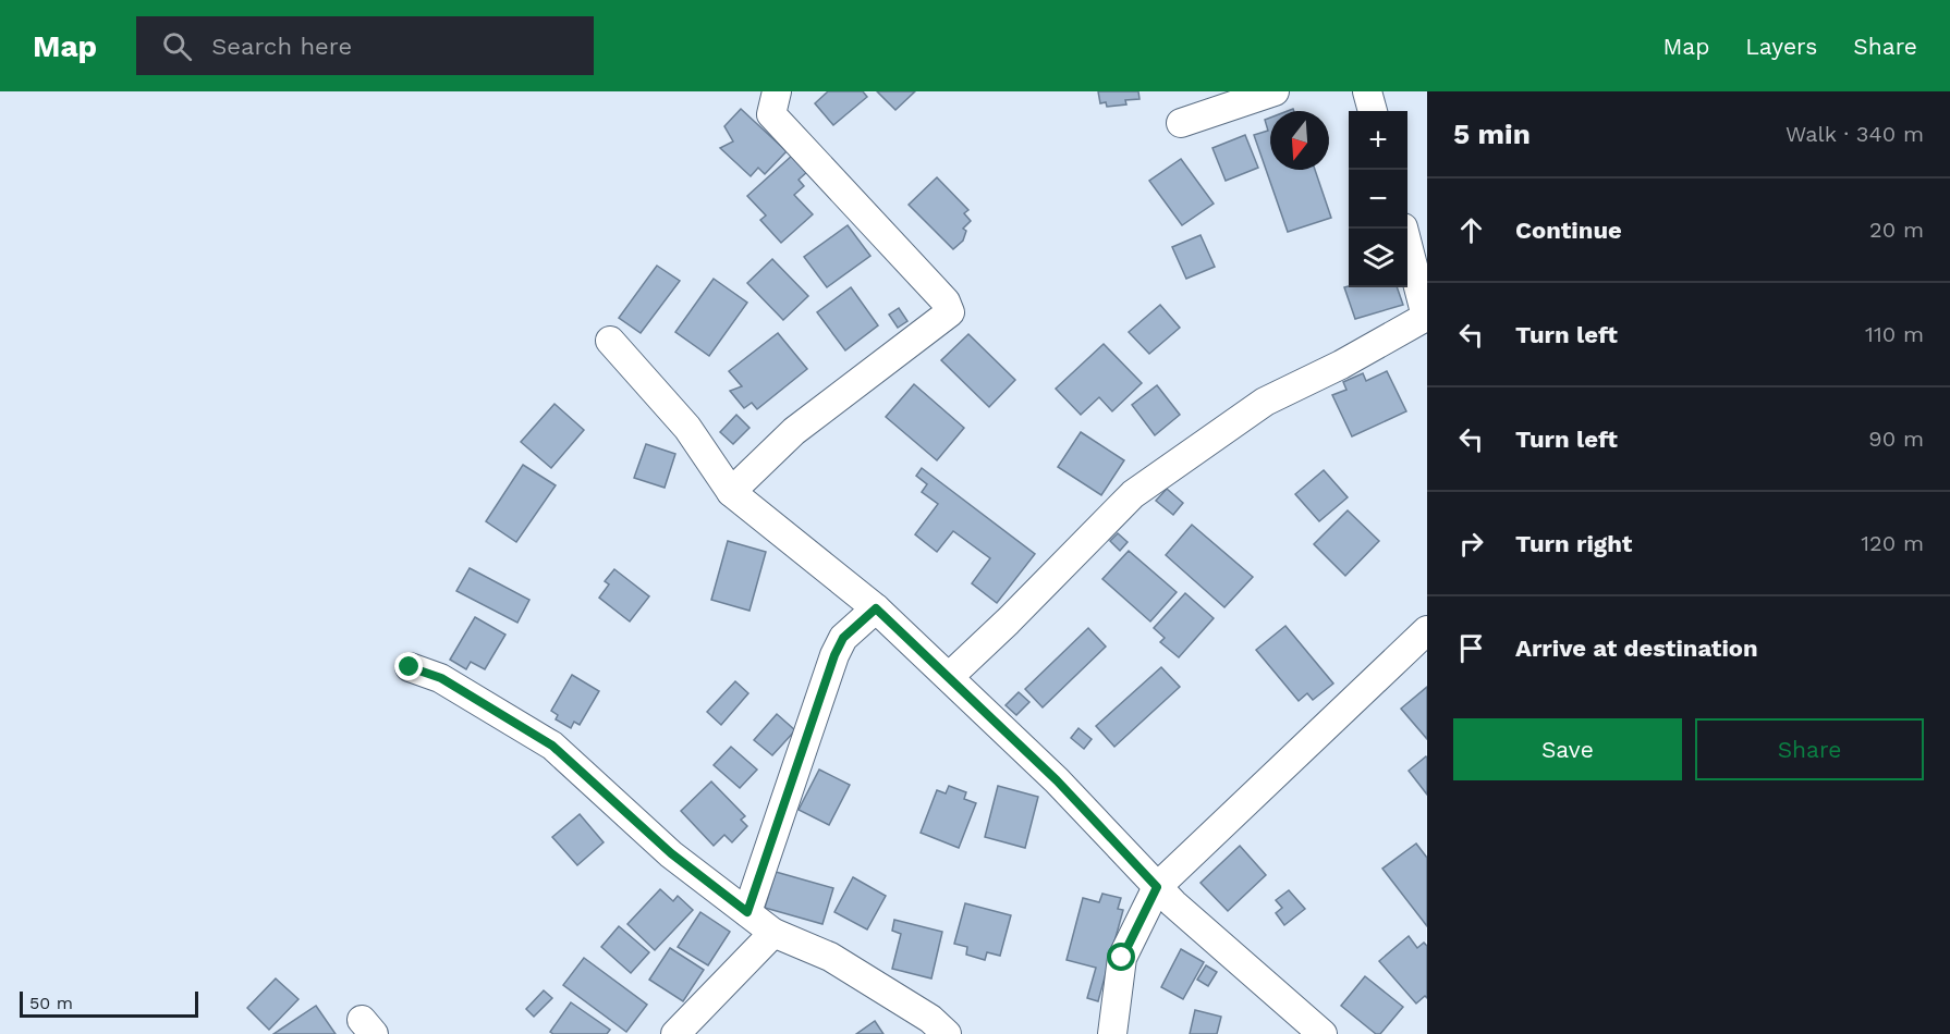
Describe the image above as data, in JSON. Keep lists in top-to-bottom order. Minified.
{"scale_bar":"50 m","north":"bottom","page":{"header":"Map","search":"Search here","nav":["Map","Layers","Share"],"heading":["5 min","Walk · 340 m"],"map_buttons":["+","−"],"list":[["Continue","20 m"],["Turn left","110 m"],["Turn left","90 m"],["Turn right","120 m"],"Arrive at destination"],"buttons":["Save","Share"],"scale":"50 m"}}
